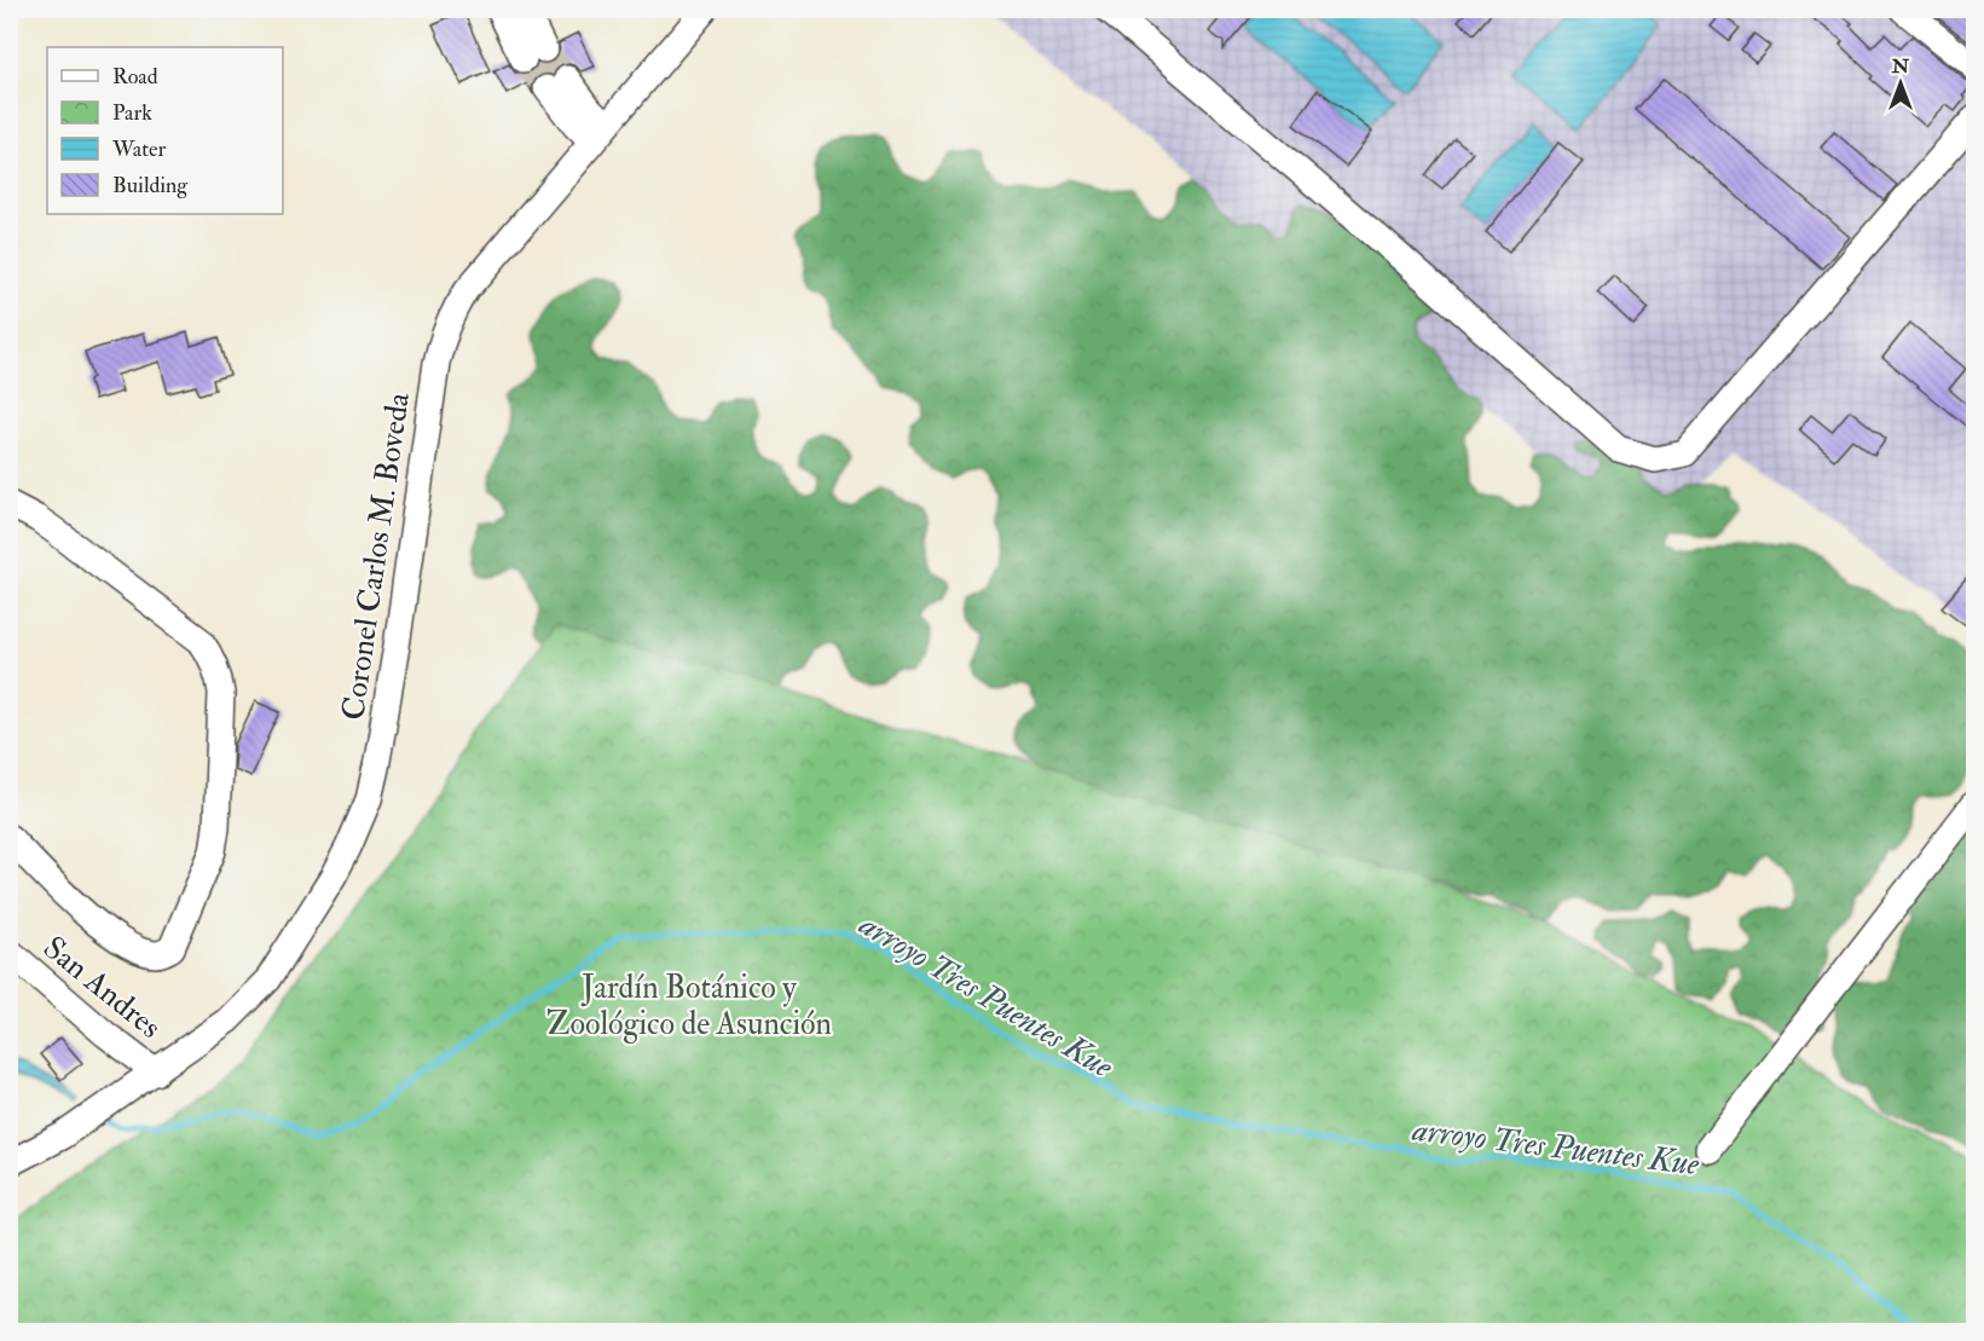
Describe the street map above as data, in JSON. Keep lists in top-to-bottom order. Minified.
{"streets":{"street":["Coronel Carlos M. Boveda","San Andres"]},"crossings":[["Coronel Carlos M. Boveda","San Andres"]],"water":["arroyo Tres Puentes Kue"],"parks":["Jardín Botánico y Zoológico de Asunción"],"legend":["Road","Park","Water","Building"],"north":"top"}
